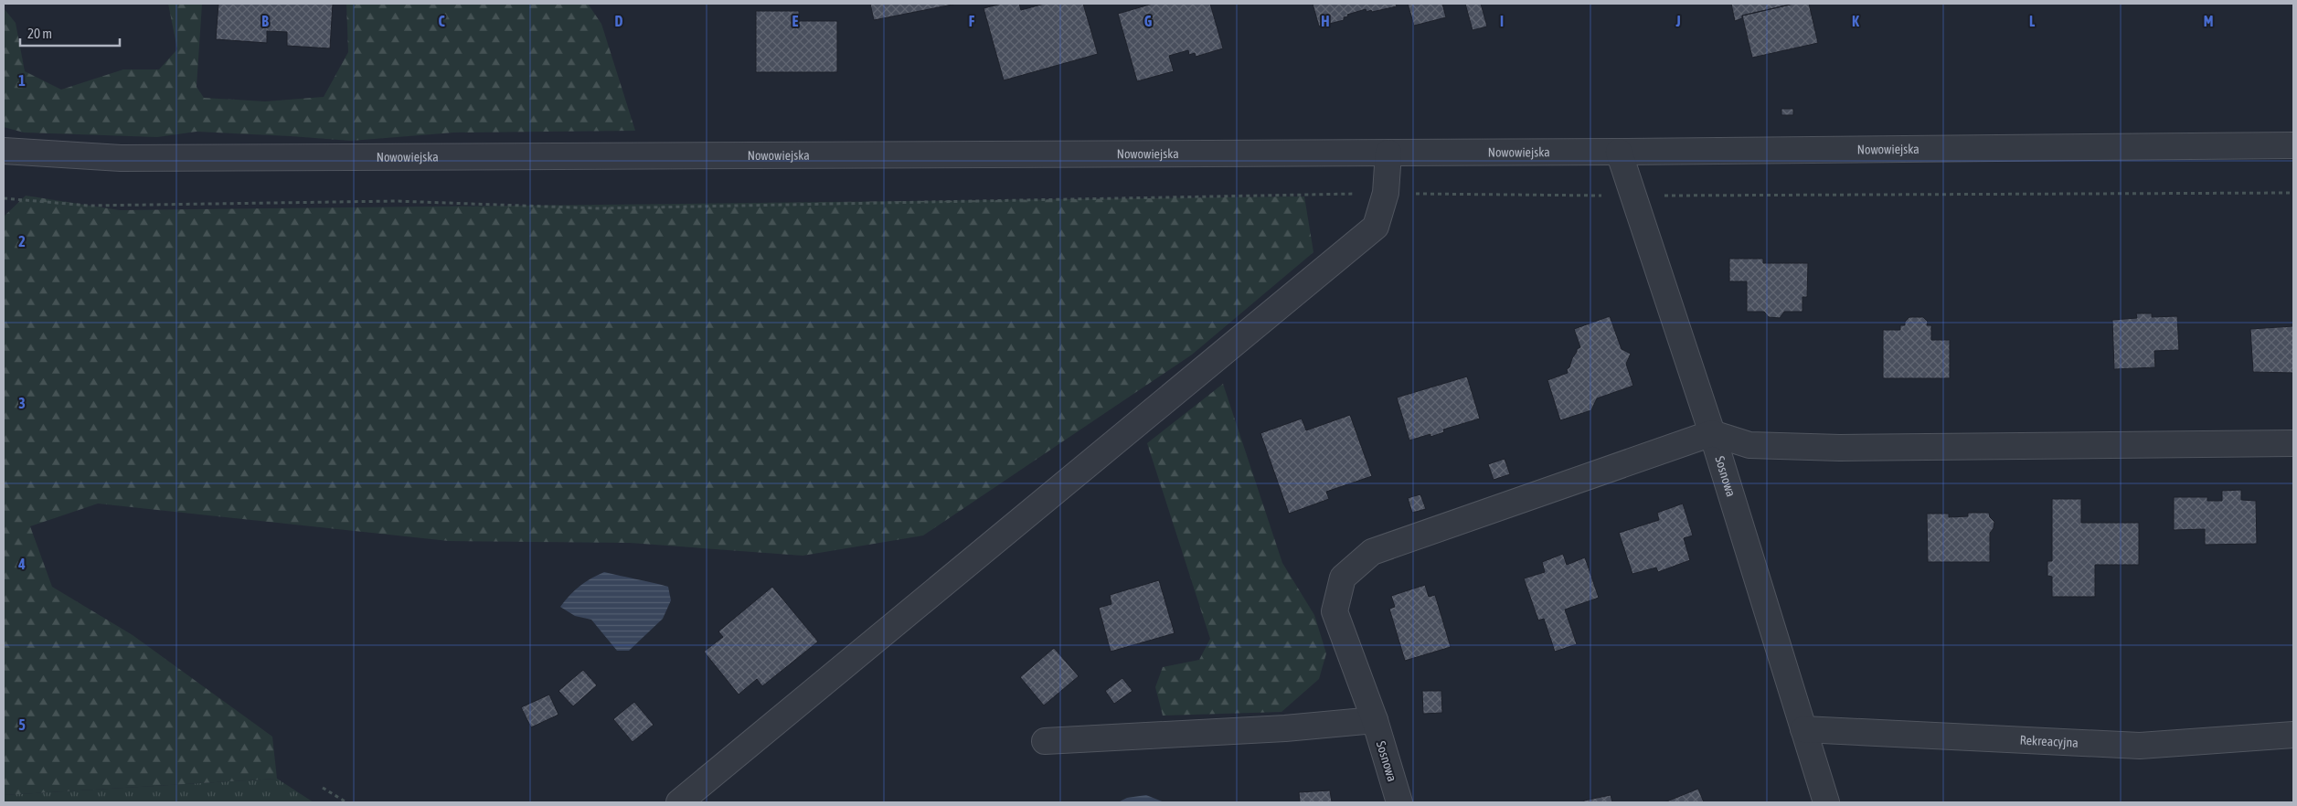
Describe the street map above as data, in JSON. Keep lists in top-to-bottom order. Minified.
{"streets":{"street":["Nowowiejska","Sosnowa","Rekreacyjna"]},"crossings":[["Nowowiejska","Sosnowa"],["Sosnowa","Rekreacyjna"]],"scale_bar":"20 m","grid":{"columns":["B","C","D","E","F","G","H","I","J","K","L","M"],"rows":["1","2","3","4","5"]}}
